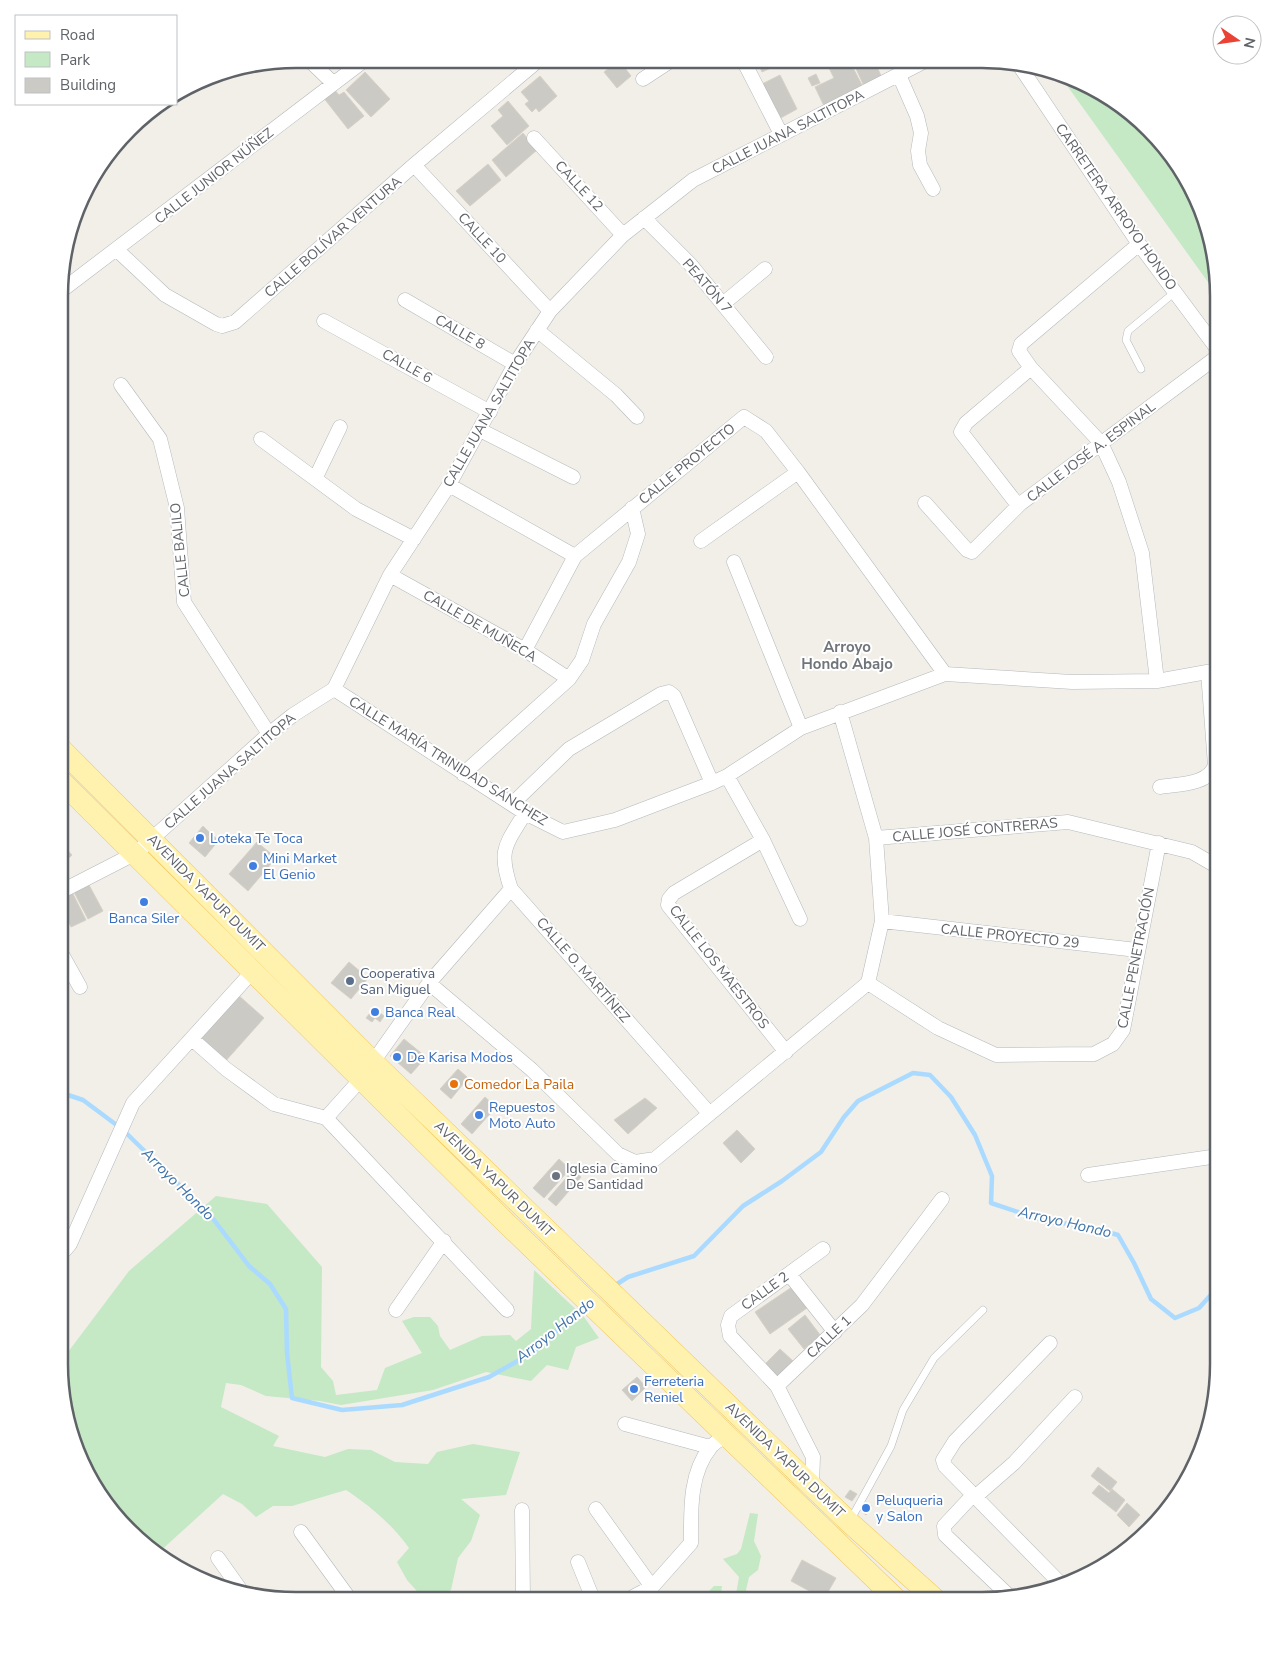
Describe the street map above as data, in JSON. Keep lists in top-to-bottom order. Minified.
{"streets":{"main road":["AVENIDA YAPUR DUMIT"],"street":["CALLE JUANA SALTITOPA","CALLE JUNIOR NÚÑEZ","CALLE 12","CARRETERA ARROYO HONDO","CALLE BOLÍVAR VENTURA","CALLE 10","PEATÓN 7","CALLE 8","CALLE 6","CALLE JOSÉ A. ESPINAL","CALLE PROYECTO","CALLE BALILO","CALLE DE MUÑECA","CALLE MARÍA TRINIDAD SÁNCHEZ","CALLE JOSÉ CONTRERAS","CALLE PROYECTO 29","CALLE PENETRACIÓN","CALLE LOS MAESTROS","CALLE O. MARTÍNEZ","CALLE 2","CALLE 1"]},"crossings":[["CALLE JUANA SALTITOPA","CALLE 12"],["CALLE JUANA SALTITOPA","CALLE 10"],["CALLE JUANA SALTITOPA","PEATÓN 7"],["CALLE JUANA SALTITOPA","CALLE 8"],["CALLE JUANA SALTITOPA","CALLE 6"],["CALLE JUANA SALTITOPA","CALLE BALILO"],["CALLE JUANA SALTITOPA","CALLE DE MUÑECA"],["CALLE JUANA SALTITOPA","CALLE MARÍA TRINIDAD SÁNCHEZ"],["CALLE JUANA SALTITOPA","AVENIDA YAPUR DUMIT"],["CALLE JUNIOR NÚÑEZ","CALLE BOLÍVAR VENTURA"],["CALLE BOLÍVAR VENTURA","CALLE 10"],["CALLE PROYECTO","CALLE DE MUÑECA"],["CALLE PROYECTO","CALLE MARÍA TRINIDAD SÁNCHEZ"],["CALLE MARÍA TRINIDAD SÁNCHEZ","CALLE O. MARTÍNEZ"],["CALLE JOSÉ CONTRERAS","CALLE PENETRACIÓN"],["CALLE PROYECTO 29","CALLE PENETRACIÓN"],["CALLE 2","CALLE 1"]],"districts":["Arroyo Hondo Abajo"],"water":["Arroyo Hondo"],"places":["Loteka Te Toca","Mini Market El Genio","Banca Siler","Cooperativa San Miguel","Banca Real","De Karisa Modos","Comedor La Paila","Repuestos Moto Auto","Iglesia Camino De Santidad","Ferreteria Reniel","Peluqueria y Salon"],"legend":["Road","Park","Building"],"north":"right"}
